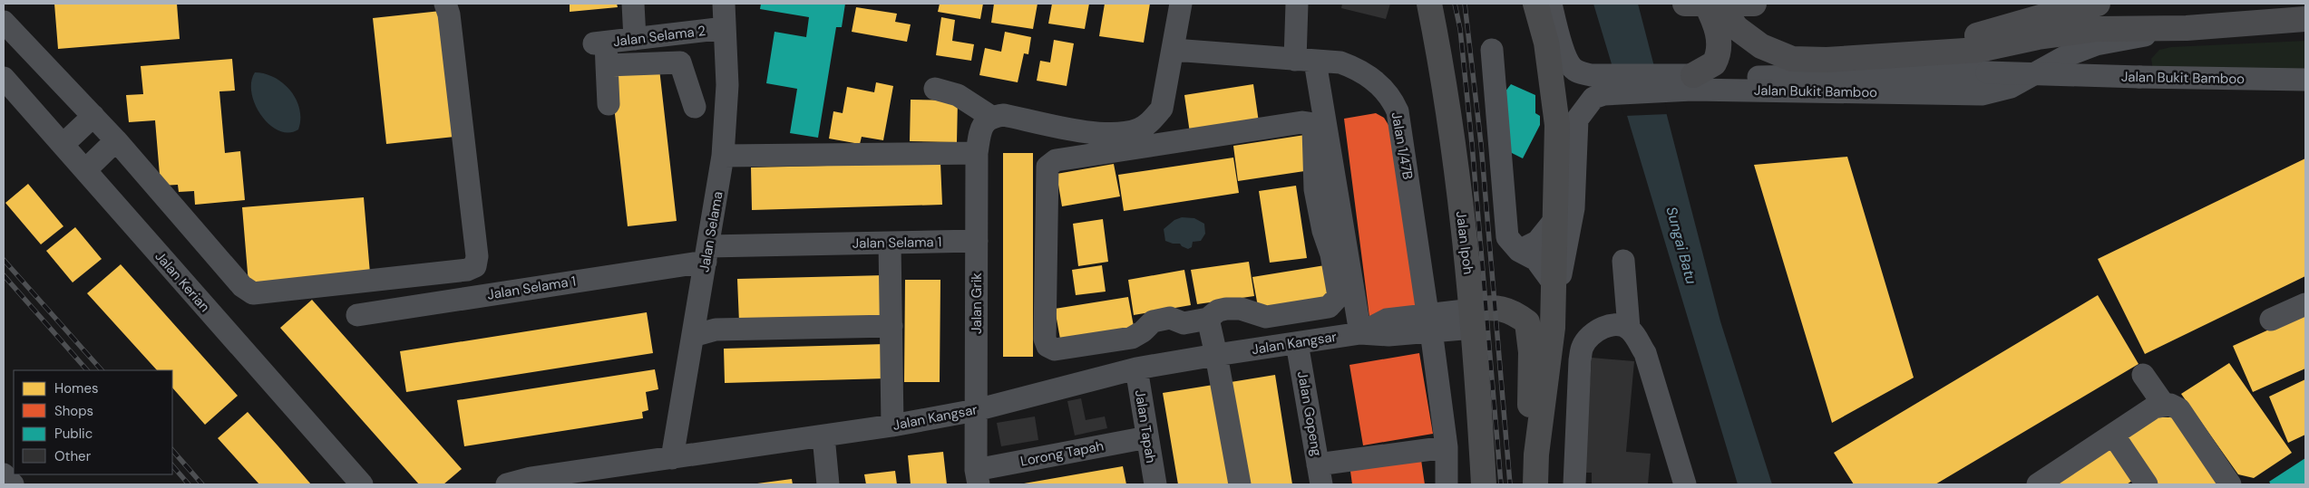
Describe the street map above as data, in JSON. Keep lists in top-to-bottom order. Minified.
{"streets":{"main road":["Jalan Ipoh"],"street":["Jalan Selama 2","Jalan Bukit Bamboo","Jalan 1/47B","Jalan Selama","Jalan Selama 1","Jalan Kerian","Jalan Grik","Jalan Kangsar","Jalan Gopeng","Jalan Tapah","Lorong Tapah"]},"crossings":[["Jalan Selama 2","Jalan Selama"],["Jalan 1/47B","Jalan Kangsar"],["Jalan Selama","Jalan Selama 1"],["Jalan Selama","Jalan Kangsar"],["Jalan Selama 1","Jalan Grik"],["Jalan Ipoh","Jalan Kangsar"],["Jalan Grik","Jalan Kangsar"],["Jalan Grik","Lorong Tapah"],["Jalan Kangsar","Jalan Gopeng"],["Jalan Kangsar","Jalan Tapah"],["Jalan Tapah","Lorong Tapah"]],"water":["Sungai Batu"],"legend":["Homes","Shops","Public","Other"]}
